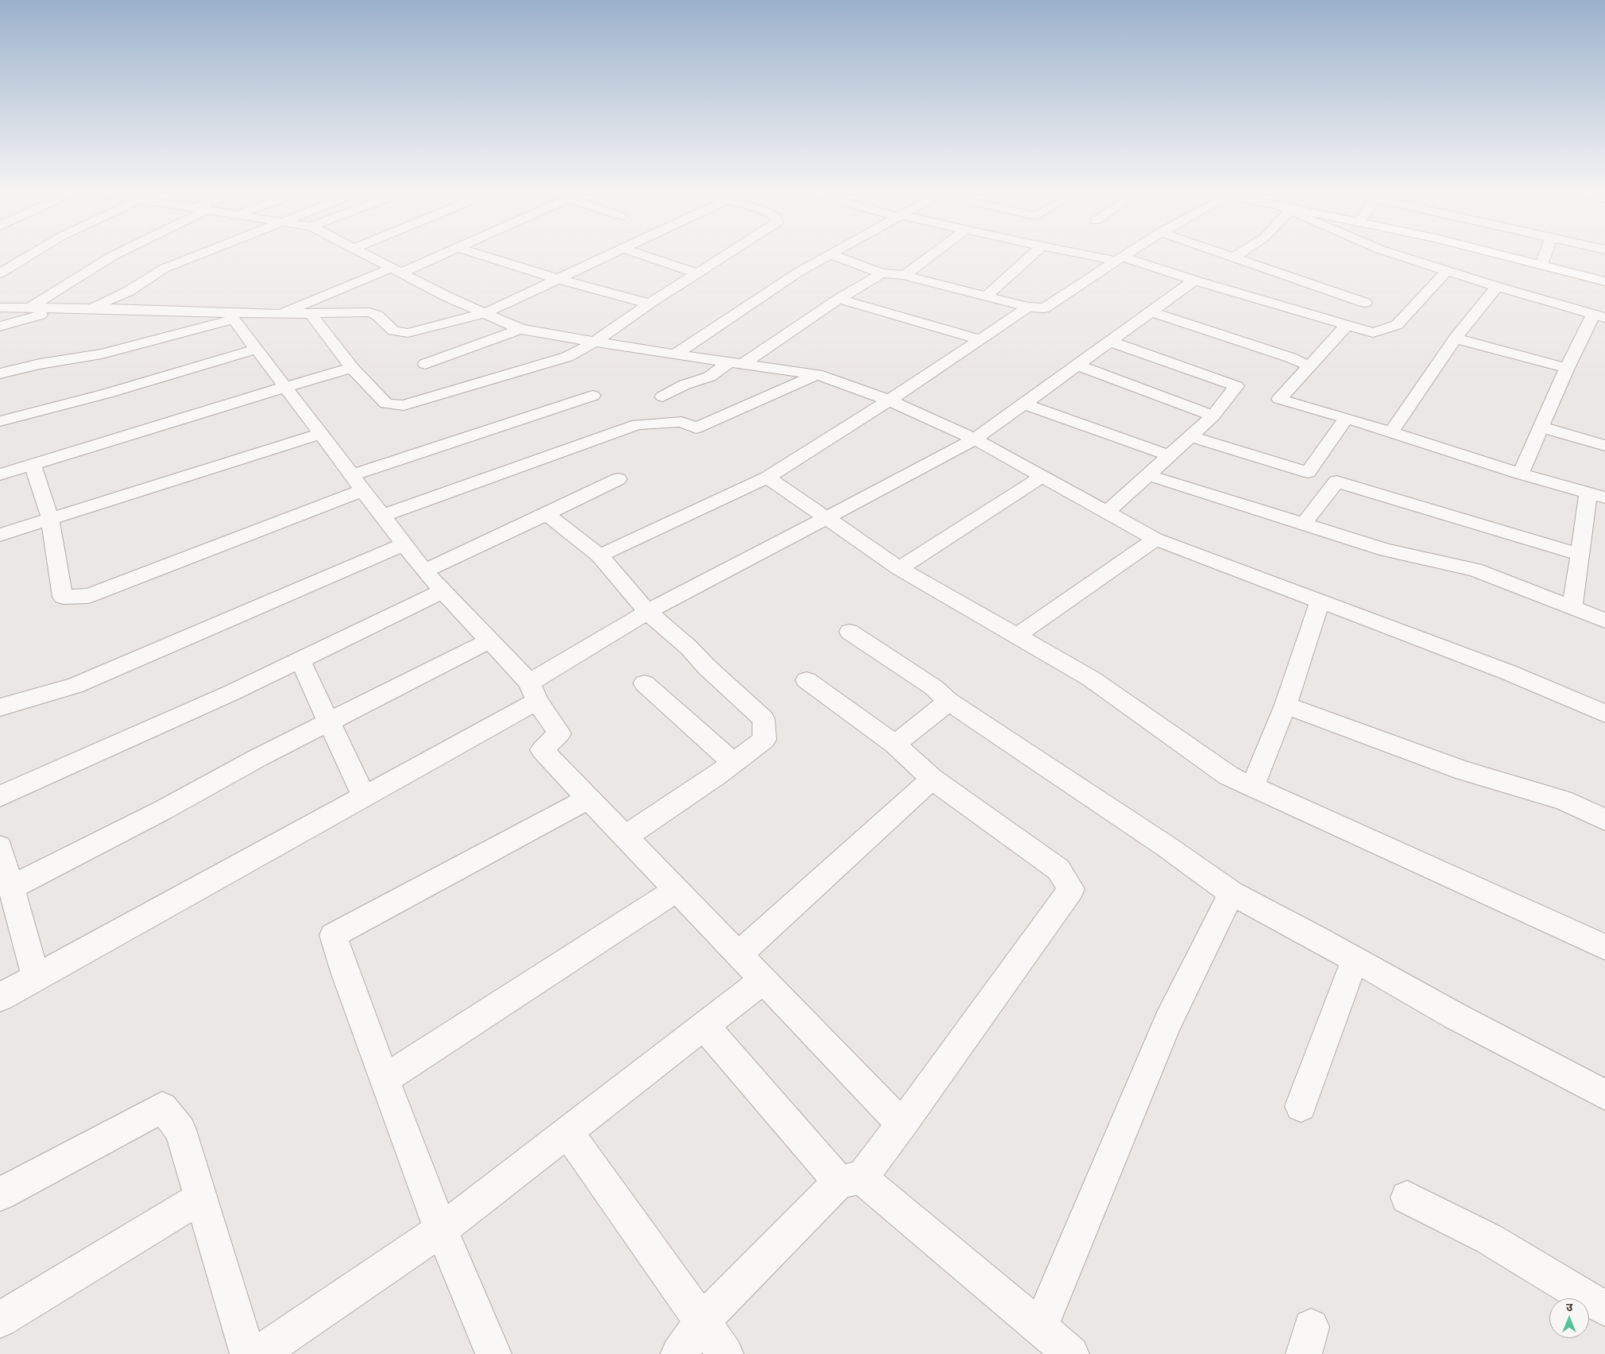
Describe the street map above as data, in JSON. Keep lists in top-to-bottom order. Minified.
{"north":"top"}
